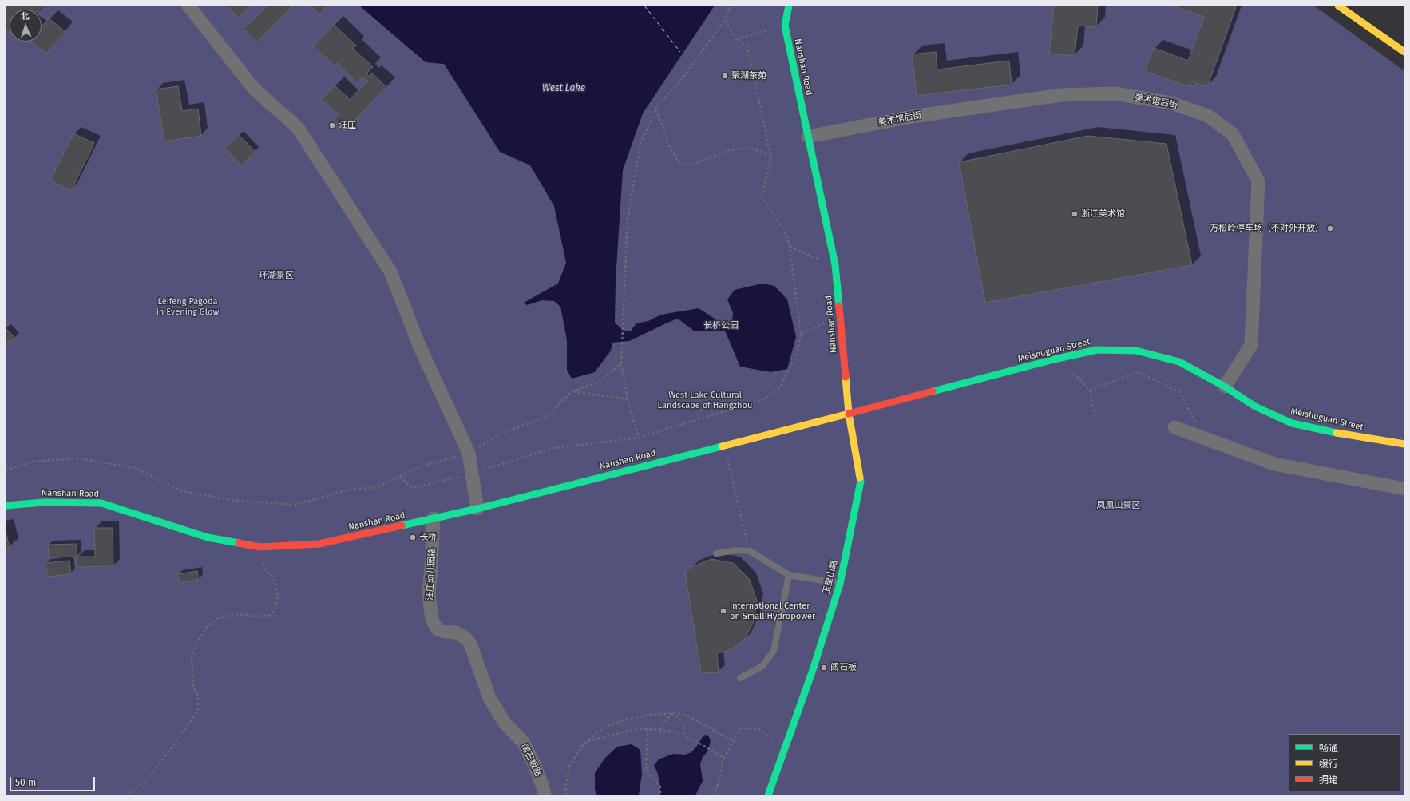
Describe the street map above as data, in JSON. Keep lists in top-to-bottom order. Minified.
{"streets":{"main road":["Nanshan Road","Meishuguan Street","玉皇山路"],"street":["美术馆后街","汪庄幼儿园路","阔石板路"]},"crossings":[["Nanshan Road","美术馆后街"],["Nanshan Road","Meishuguan Street"],["Nanshan Road","汪庄幼儿园路"],["Nanshan Road","玉皇山路"],["美术馆后街","Meishuguan Street"],["Meishuguan Street","玉皇山路"],["汪庄幼儿园路","阔石板路"]],"water":["West Lake"],"parks":["环湖景区","Leifeng Pagoda in Evening Glow","长桥公园","West Lake Cultural Landscape of Hangzhou","凤凰山景区"],"places":["聚湖茶苑","汪庄","浙江美术馆","万松岭停车场（不对外开放）","长桥","International Center on Small Hydropower","阔石板"],"legend":["畅通","缓行","拥堵"],"scale_bar":"50 m","north":"top"}
